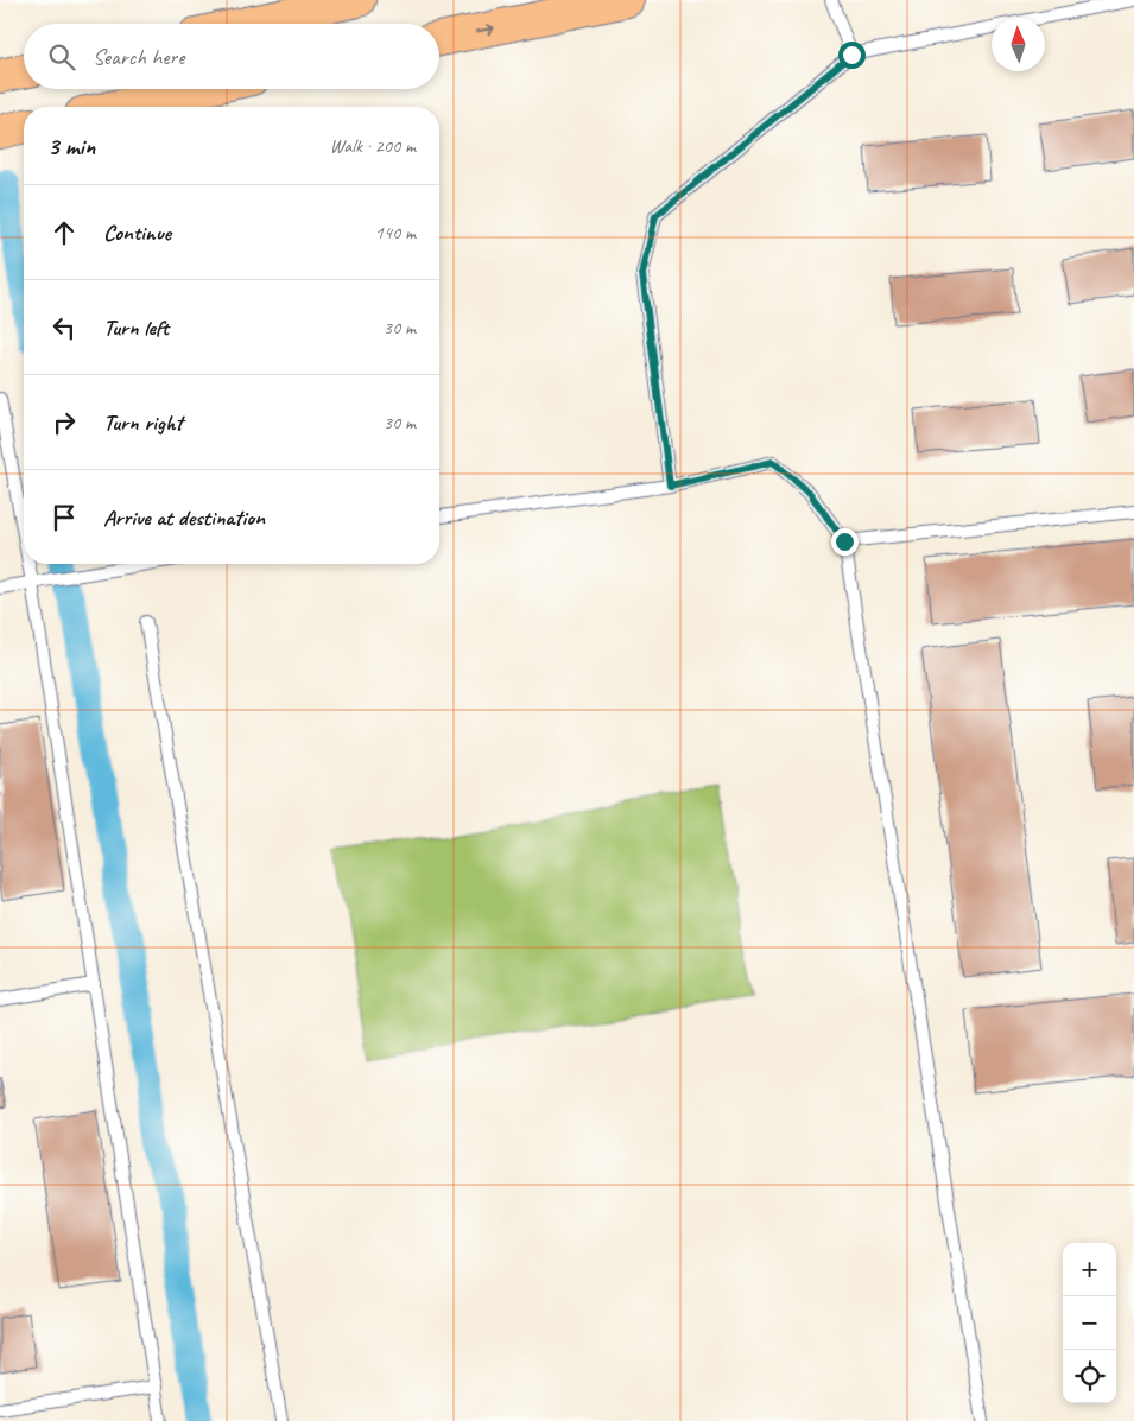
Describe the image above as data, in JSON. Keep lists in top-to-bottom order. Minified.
{"north":"top","page":{"search":"Search here","heading":["3 min","Walk · 200 m"],"list":[["Continue","140 m"],["Turn left","30 m"],["Turn right","30 m"],"Arrive at destination"],"map_buttons":["+","−"]}}
